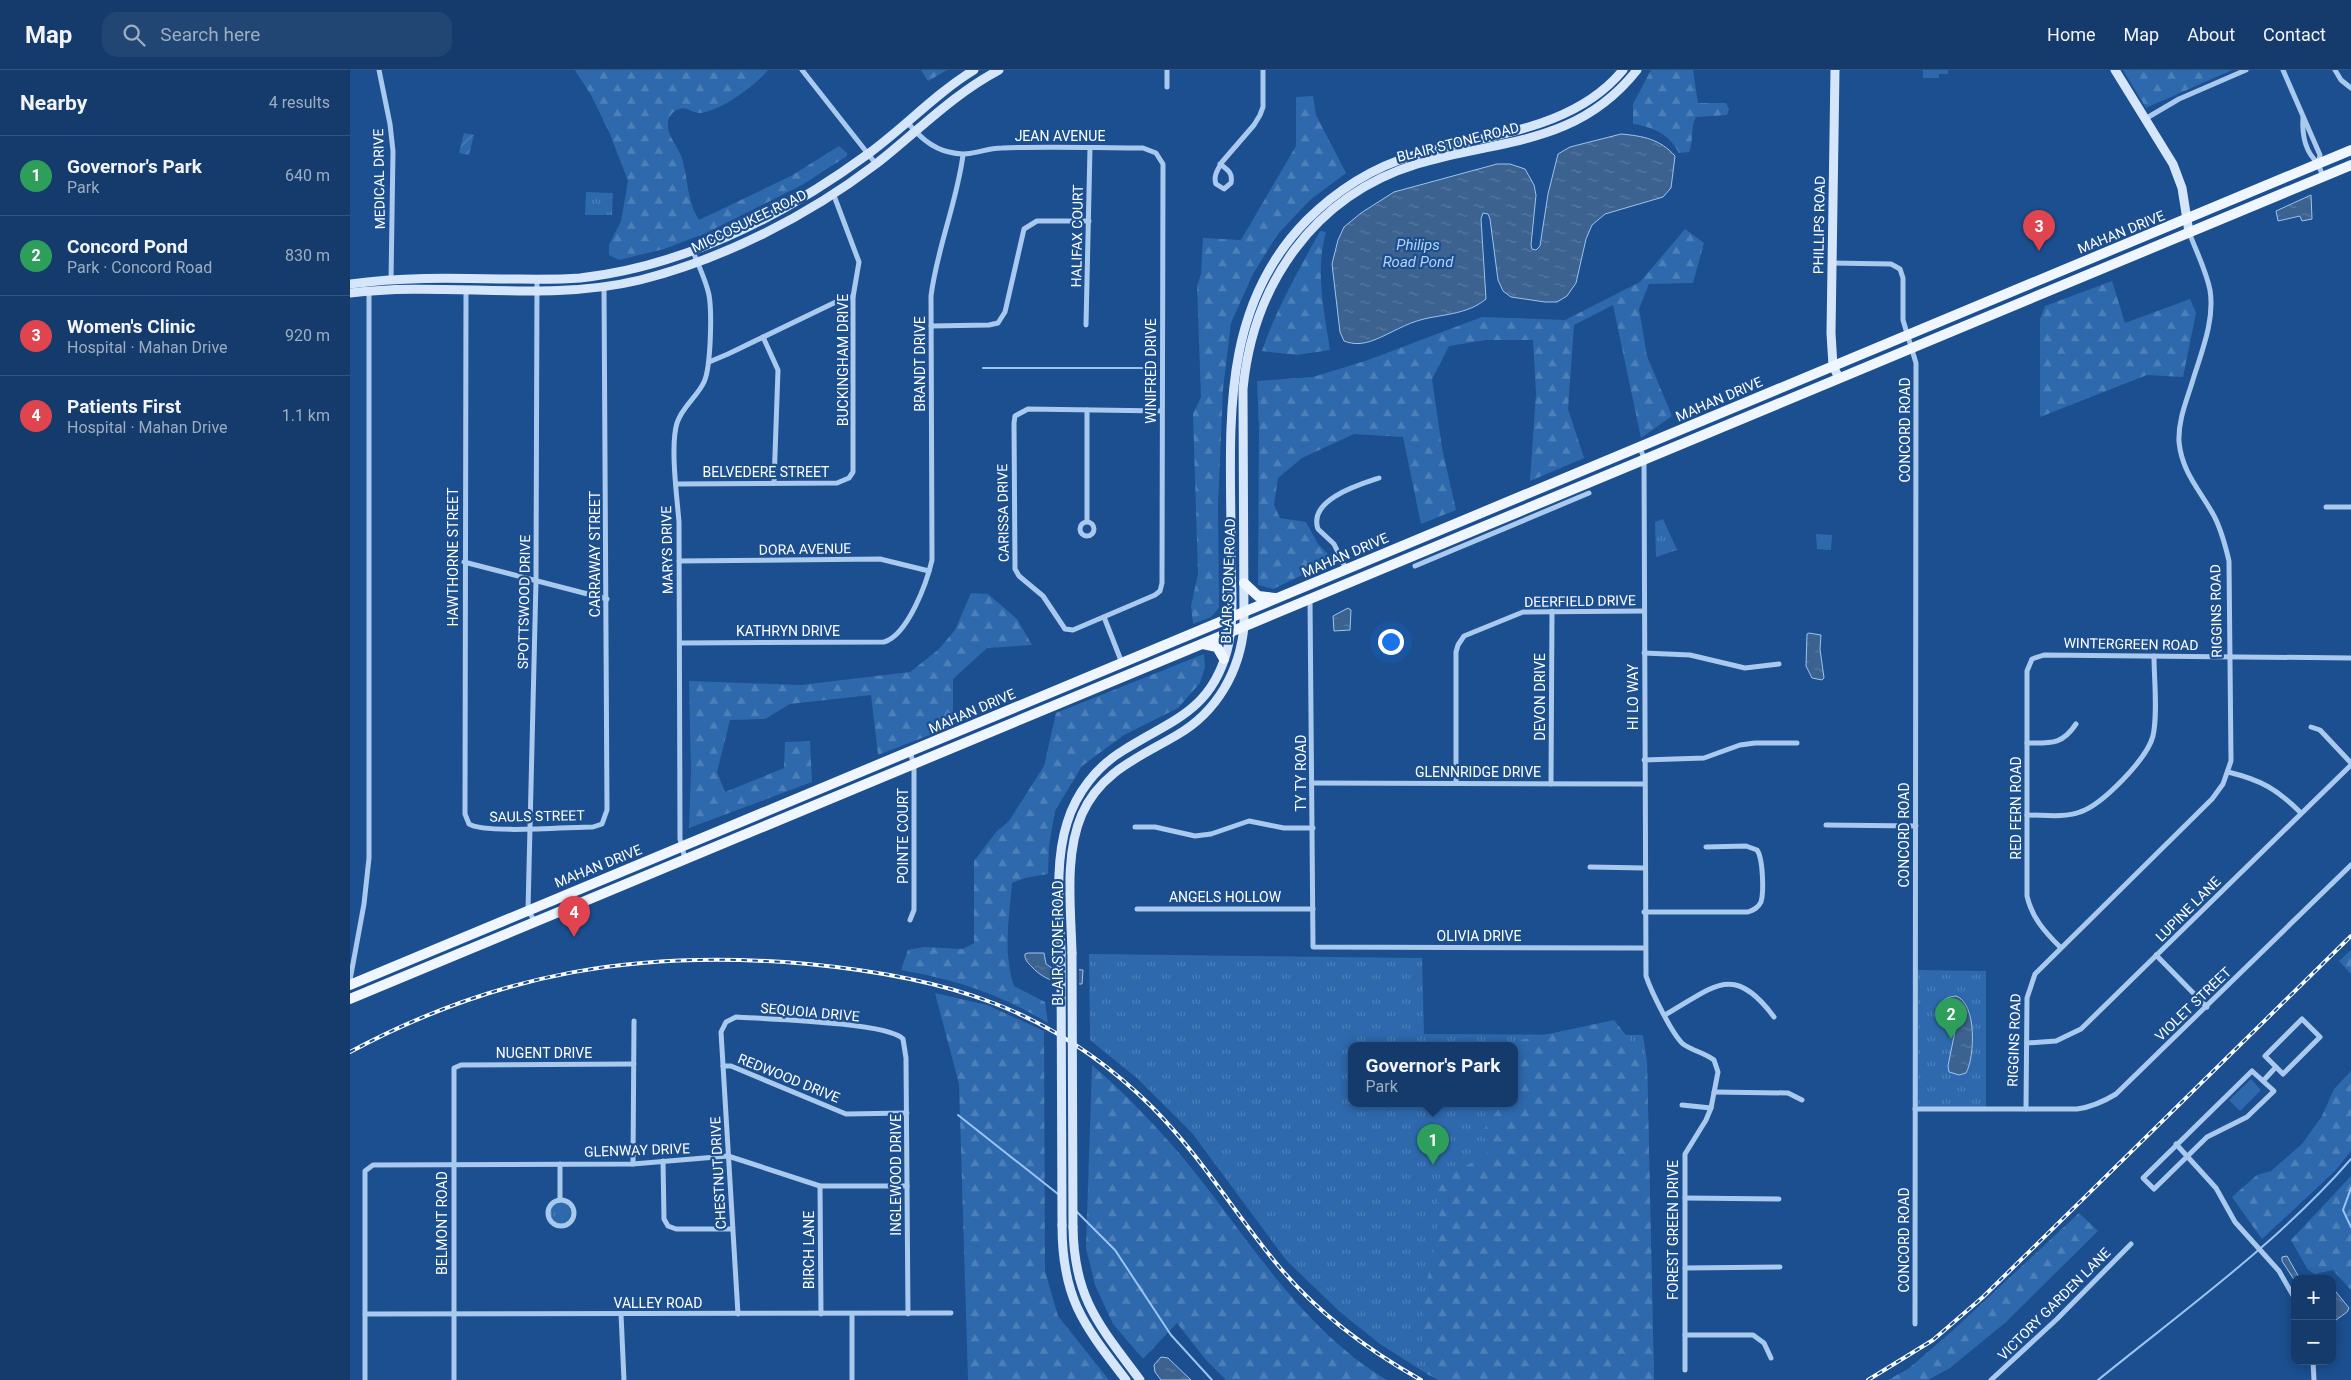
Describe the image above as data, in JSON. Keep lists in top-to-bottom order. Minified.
{"streets":{"main road":["BLAIR STONE ROAD","MICCOSUKEE ROAD","PHILLIPS ROAD","MAHAN DRIVE","RIGGINS ROAD"],"street":["JEAN AVENUE","MEDICAL DRIVE","HALIFAX COURT","BUCKINGHAM DRIVE","BRANDT DRIVE","WINIFRED DRIVE","CONCORD ROAD","BELVEDERE STREET","CARISSA DRIVE","DORA AVENUE","MARYS DRIVE","CARRAWAY STREET","HAWTHORNE STREET","DEERFIELD DRIVE","SPOTTSWOOD DRIVE","KATHRYN DRIVE","WINTERGREEN ROAD","DEVON DRIVE","HI LO WAY","GLENNRIDGE DRIVE","TY TY ROAD","RED FERN ROAD","SAULS STREET","POINTE COURT","ANGELS HOLLOW","LUPINE LANE","OLIVIA DRIVE","VIOLET STREET","SEQUOIA DRIVE","NUGENT DRIVE","REDWOOD DRIVE","GLENWAY DRIVE","CHESTNUT DRIVE","INGLEWOOD DRIVE","BELMONT ROAD","FOREST GREEN DRIVE","BIRCH LANE","VALLEY ROAD","VICTORY GARDEN LANE"]},"crossings":[["JEAN AVENUE","HALIFAX COURT"],["JEAN AVENUE","BRANDT DRIVE"],["JEAN AVENUE","WINIFRED DRIVE"],["BLAIR STONE ROAD","MAHAN DRIVE"],["MEDICAL DRIVE","MICCOSUKEE ROAD"],["MICCOSUKEE ROAD","BUCKINGHAM DRIVE"],["MICCOSUKEE ROAD","MARYS DRIVE"],["MICCOSUKEE ROAD","CARRAWAY STREET"],["MICCOSUKEE ROAD","HAWTHORNE STREET"],["MICCOSUKEE ROAD","SPOTTSWOOD DRIVE"],["PHILLIPS ROAD","MAHAN DRIVE"],["PHILLIPS ROAD","CONCORD ROAD"],["MAHAN DRIVE","CONCORD ROAD"],["MAHAN DRIVE","MARYS DRIVE"],["MAHAN DRIVE","SPOTTSWOOD DRIVE"],["MAHAN DRIVE","RIGGINS ROAD"],["MAHAN DRIVE","HI LO WAY"],["MAHAN DRIVE","TY TY ROAD"],["MAHAN DRIVE","POINTE COURT"],["BUCKINGHAM DRIVE","BELVEDERE STREET"],["BRANDT DRIVE","DORA AVENUE"],["BRANDT DRIVE","KATHRYN DRIVE"],["WINIFRED DRIVE","CARISSA DRIVE"],["CONCORD ROAD","VIOLET STREET"],["BELVEDERE STREET","MARYS DRIVE"],["DORA AVENUE","MARYS DRIVE"],["MARYS DRIVE","KATHRYN DRIVE"],["CARRAWAY STREET","SAULS STREET"],["HAWTHORNE STREET","SAULS STREET"],["DEERFIELD DRIVE","DEVON DRIVE"],["DEERFIELD DRIVE","HI LO WAY"],["DEERFIELD DRIVE","GLENNRIDGE DRIVE"],["SPOTTSWOOD DRIVE","SAULS STREET"],["RIGGINS ROAD","WINTERGREEN ROAD"],["RIGGINS ROAD","RED FERN ROAD"],["RIGGINS ROAD","LUPINE LANE"],["RIGGINS ROAD","VIOLET STREET"],["WINTERGREEN ROAD","RED FERN ROAD"],["DEVON DRIVE","GLENNRIDGE DRIVE"],["HI LO WAY","GLENNRIDGE DRIVE"],["HI LO WAY","OLIVIA DRIVE"],["HI LO WAY","FOREST GREEN DRIVE"],["GLENNRIDGE DRIVE","TY TY ROAD"],["TY TY ROAD","ANGELS HOLLOW"],["TY TY ROAD","OLIVIA DRIVE"],["OLIVIA DRIVE","FOREST GREEN DRIVE"],["SEQUOIA DRIVE","CHESTNUT DRIVE"],["SEQUOIA DRIVE","INGLEWOOD DRIVE"],["NUGENT DRIVE","BELMONT ROAD"],["REDWOOD DRIVE","CHESTNUT DRIVE"],["REDWOOD DRIVE","INGLEWOOD DRIVE"],["GLENWAY DRIVE","CHESTNUT DRIVE"],["GLENWAY DRIVE","INGLEWOOD DRIVE"],["GLENWAY DRIVE","BELMONT ROAD"],["GLENWAY DRIVE","BIRCH LANE"],["GLENWAY DRIVE","VALLEY ROAD"],["CHESTNUT DRIVE","VALLEY ROAD"],["INGLEWOOD DRIVE","VALLEY ROAD"],["BELMONT ROAD","VALLEY ROAD"],["BIRCH LANE","VALLEY ROAD"]],"water":["Philips Road Pond"],"page":{"header":"Map","search":"Search here","nav":["Home","Map","About","Contact"],"heading":["Nearby","4 results"],"list":[{"mark":"1","name":"Governor's Park","note":"Park","value":"640 m"},{"mark":"2","name":"Concord Pond","note":"Park · Concord Road","value":"830 m"},{"mark":"3","name":"Women's Clinic","note":"Hospital · Mahan Drive","value":"920 m"},{"mark":"4","name":"Patients First","note":"Hospital · Mahan Drive","value":"1.1 km"}],"pins":["3","4","2","1"],"popup":["Governor's Park","Park"],"map_buttons":["+","−"]}}
